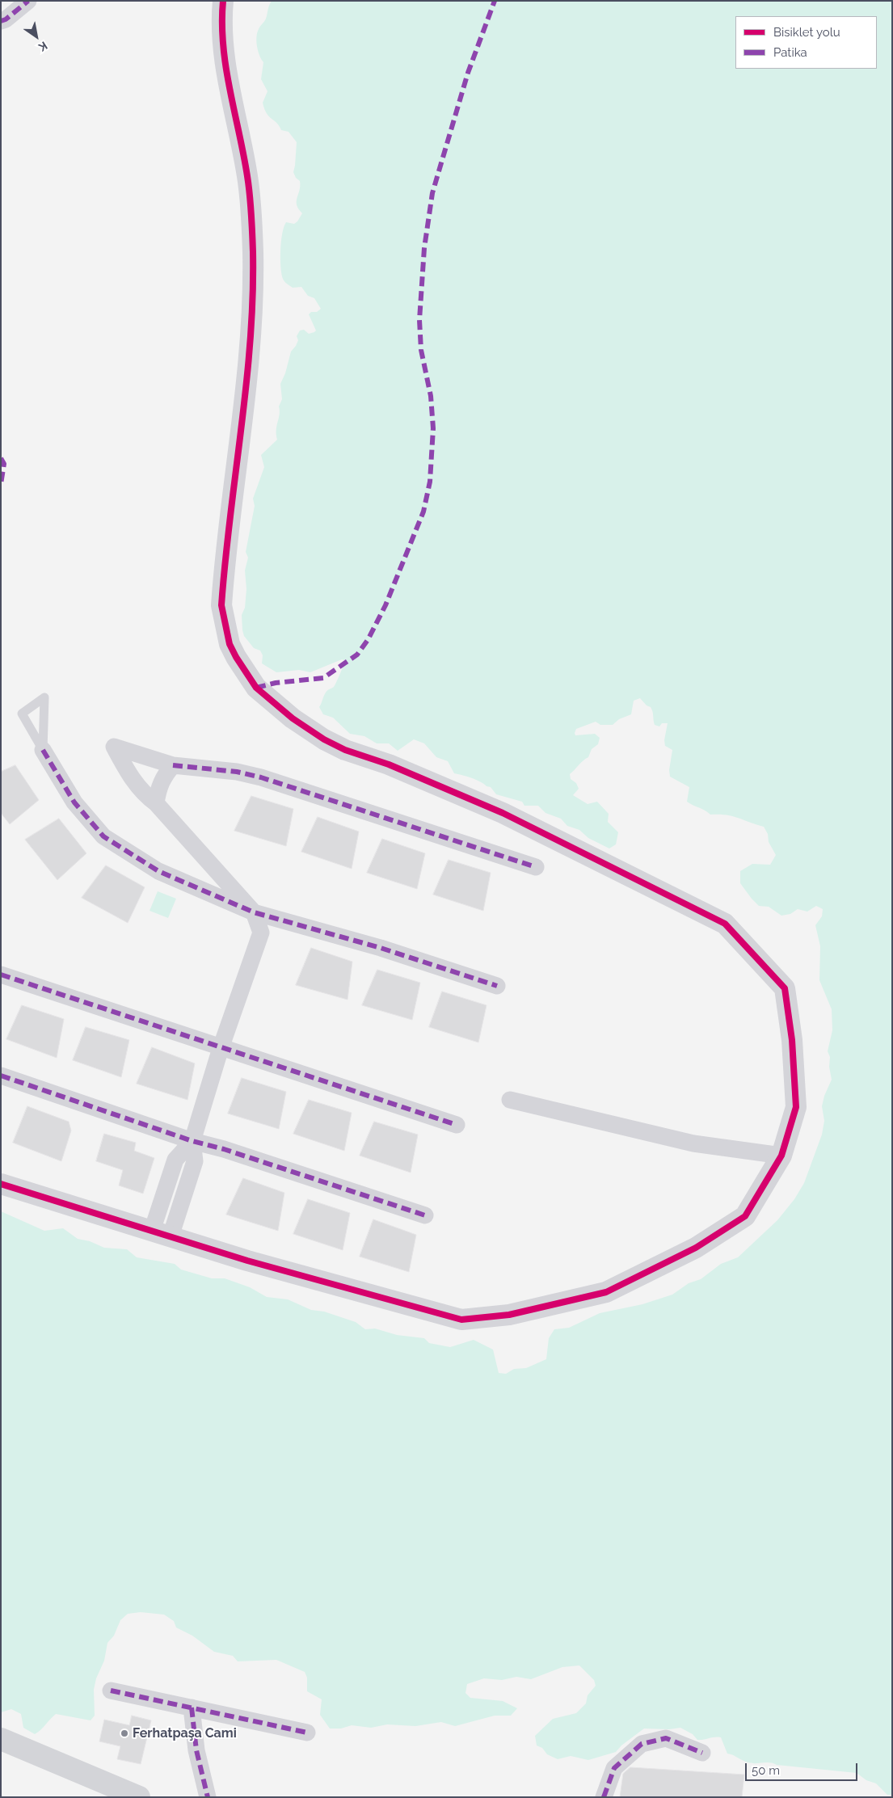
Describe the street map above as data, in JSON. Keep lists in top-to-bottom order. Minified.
{"places":["Ferhatpaşa Cami"],"legend":["Bisiklet yolu","Patika"],"scale_bar":"50 m","north":"bottom right"}
